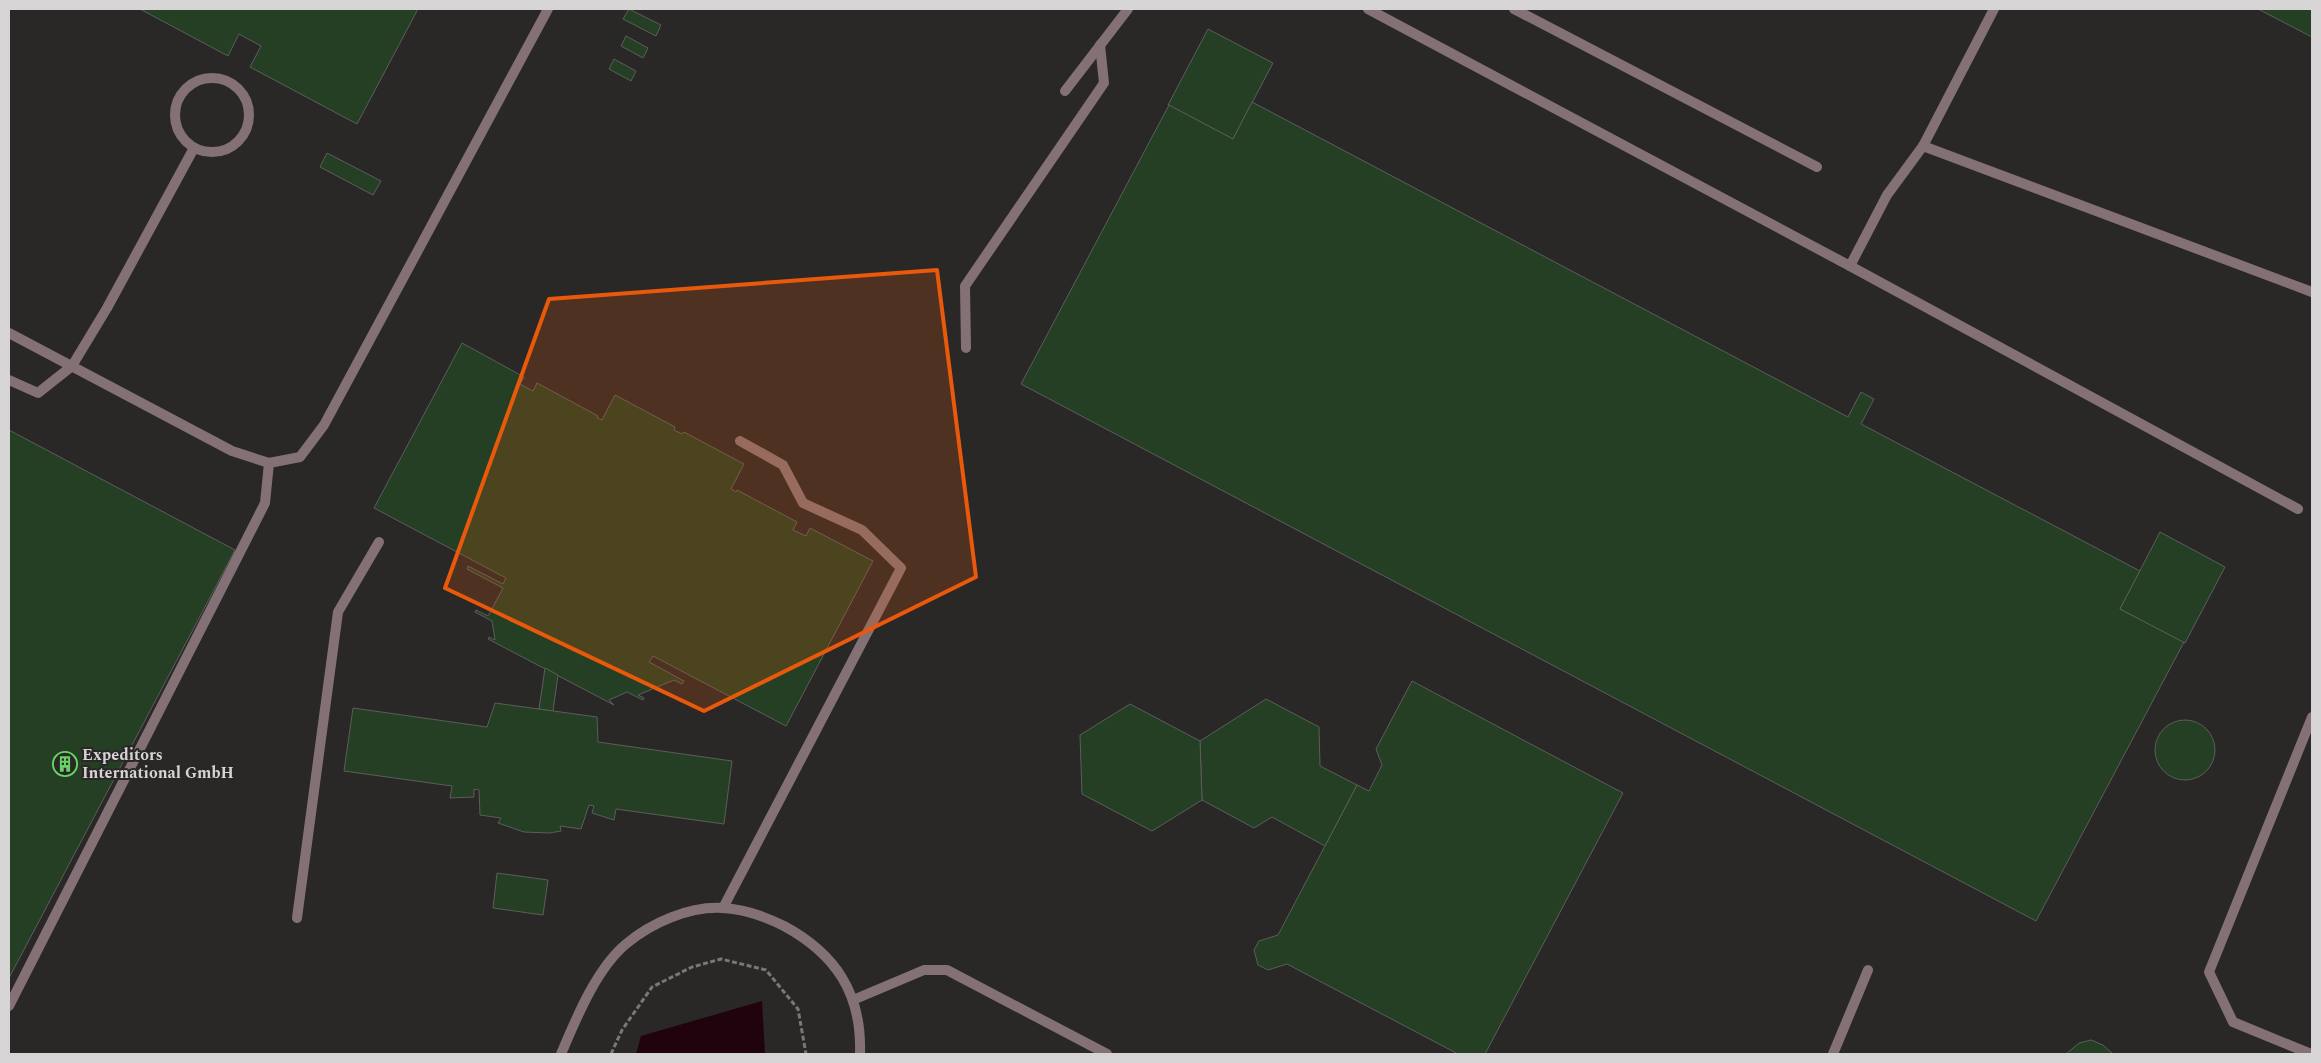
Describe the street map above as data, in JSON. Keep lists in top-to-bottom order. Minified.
{"places":{"building":["Expeditors International GmbH"]}}
